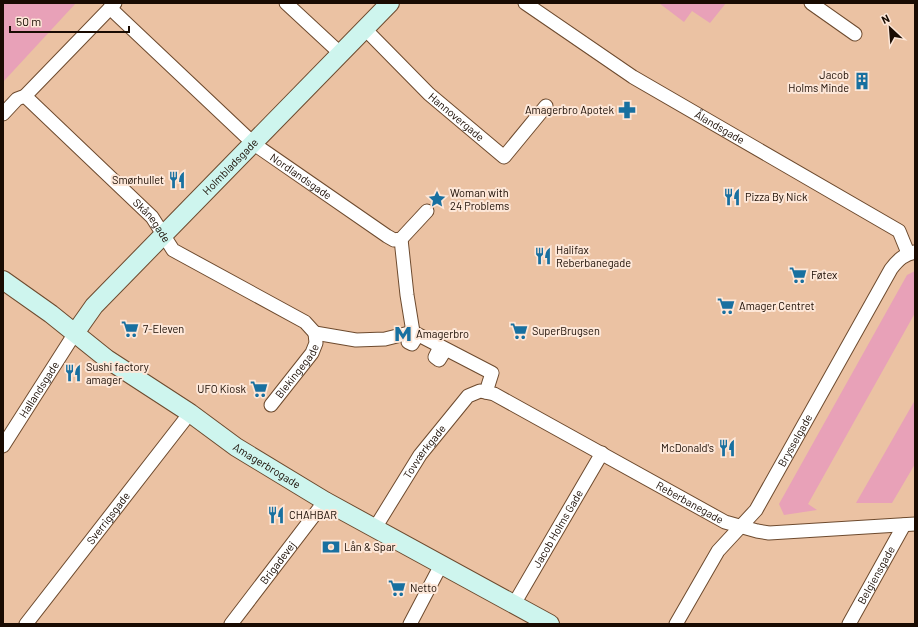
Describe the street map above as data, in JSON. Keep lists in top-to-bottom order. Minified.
{"streets":{"street":["Hannovergade","Ålandsgade","Holmbladsgade","Nordlandsgade","Skånegade","Blekingegade","Hallandsgade","Brysselgade","Tovværkgade","Amagerbrogade","Reberbanegade","Sverrigsgade","Jacob Holms Gade","Brigadevej","Belgiensgade"]},"crossings":[["Hannovergade","Holmbladsgade"],["Ålandsgade","Brysselgade"],["Holmbladsgade","Nordlandsgade"],["Holmbladsgade","Skånegade"],["Holmbladsgade","Hallandsgade"],["Holmbladsgade","Amagerbrogade"],["Skånegade","Blekingegade"],["Hallandsgade","Amagerbrogade"],["Brysselgade","Reberbanegade"],["Tovværkgade","Amagerbrogade"],["Tovværkgade","Reberbanegade"],["Amagerbrogade","Sverrigsgade"],["Amagerbrogade","Jacob Holms Gade"],["Amagerbrogade","Brigadevej"],["Reberbanegade","Jacob Holms Gade"],["Reberbanegade","Belgiensgade"]],"places":{"building":["Jacob Holms Minde"],"pharmacy":["Amagerbro Apotek"],"restaurant":["Smørhullet","Pizza By Nick","Halifax Reberbanegade","Sushi factory amager","McDonald's","CHAHBAR"],"place":["Woman with 24 Problems"],"supermarket":["Føtex","Amager Centret","7-Eleven","SuperBrugsen","UFO Kiosk","Netto"],"metro station":["Amagerbro"],"bank":["Lån & Spar"]},"scale_bar":"50 m","north":"top left"}
